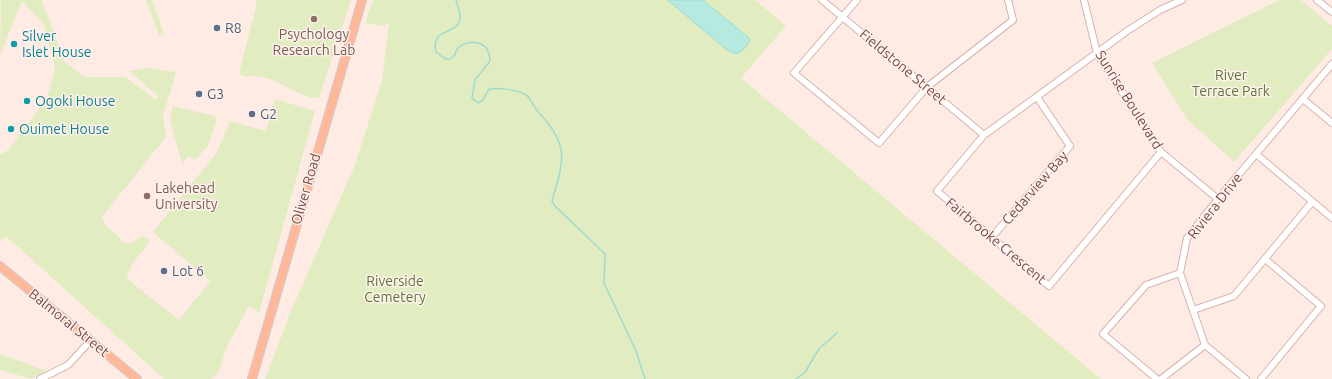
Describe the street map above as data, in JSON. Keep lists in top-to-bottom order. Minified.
{"streets":{"main road":["Oliver Road","Balmoral Street"],"street":["Fieldstone Street","Sunrise Boulevard","Cedarview Bay","Riviera Drive","Fairbrooke Crescent"]},"crossings":[["Fieldstone Street","Fairbrooke Crescent"],["Sunrise Boulevard","Riviera Drive"],["Sunrise Boulevard","Fairbrooke Crescent"],["Cedarview Bay","Fairbrooke Crescent"]],"parks":["River Terrace Park","Riverside Cemetery"],"places":["Psychology Research Lab","R8","Silver Islet House","G3","Ogoki House","G2","Ouimet House","Lakehead University","Lot 6"]}
